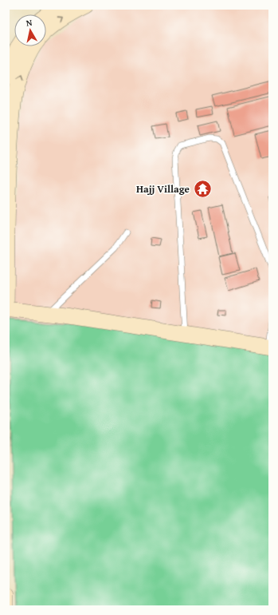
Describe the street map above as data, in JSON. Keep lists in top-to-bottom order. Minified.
{"places":{"temple":["Hajj Village"]},"north":"top"}
